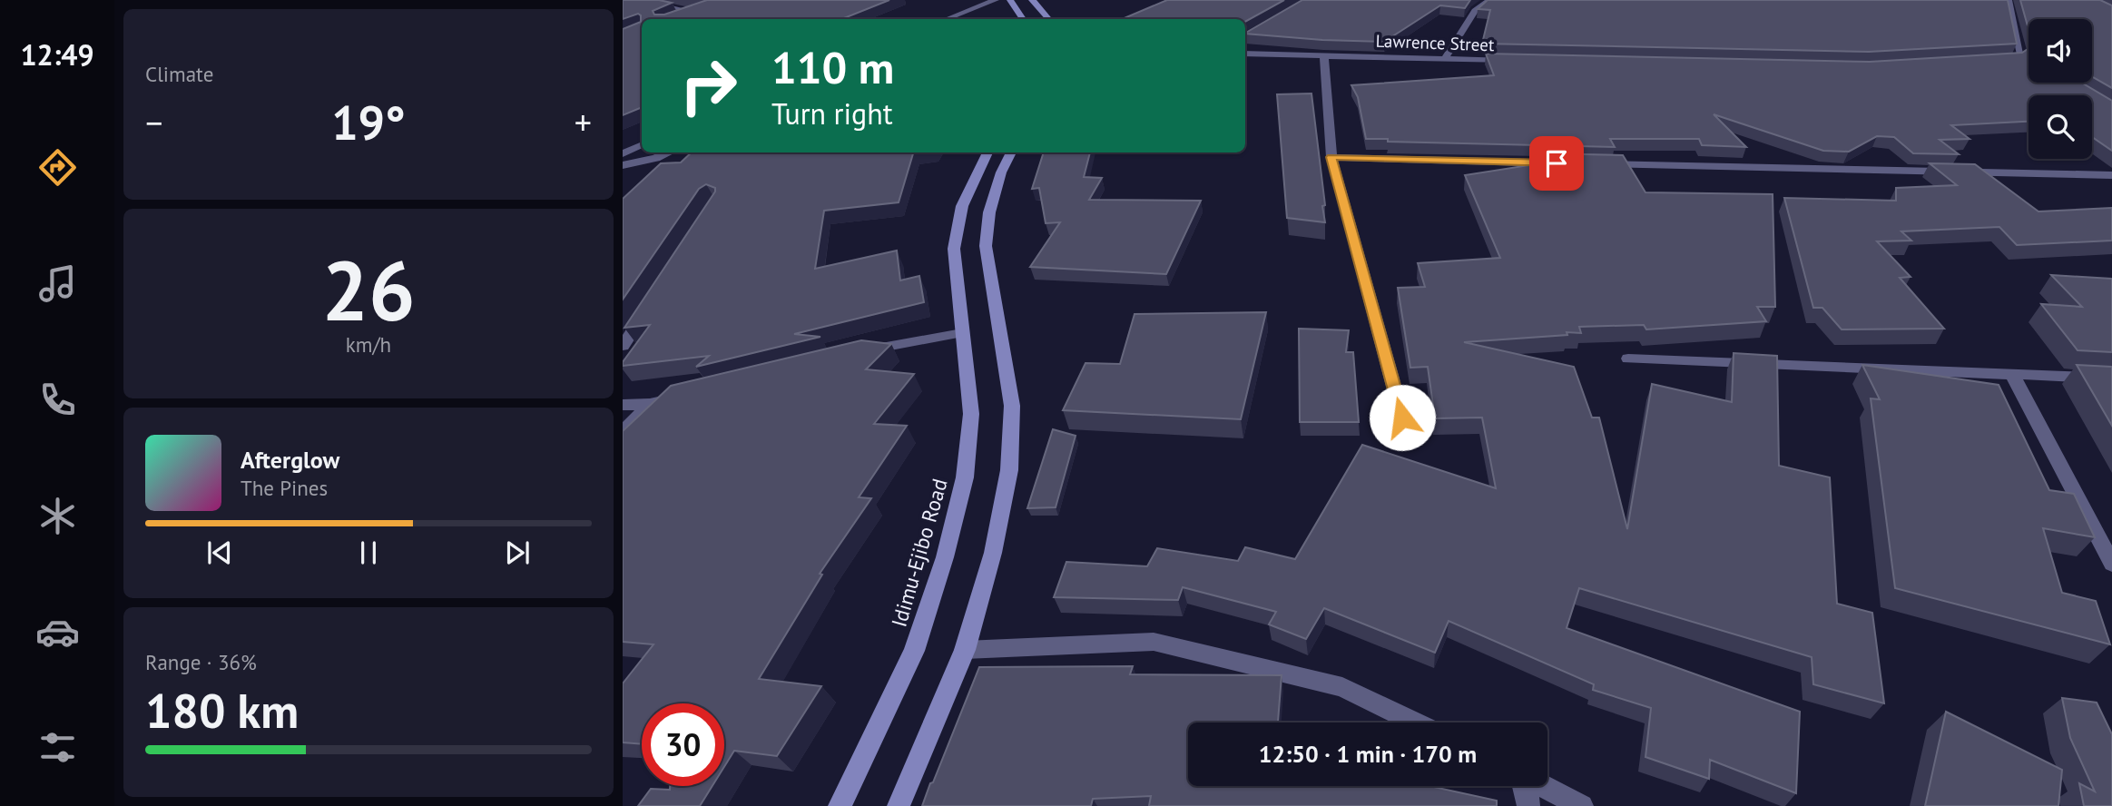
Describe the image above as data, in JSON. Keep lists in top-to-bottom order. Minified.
{"streets":{"main road":["Idimu-Ejibo Road"],"street":["Lawrence Street"]},"page":{"tabs":"12:49","tile":["Climate",["26","km/h"],["Range · 36%","180 km"]],"turn":["110 m","Turn right"],"heat":["−","19°","+"],"song":["Afterglow","The Pines"],"limit":"30","trip":"12:50 · 1 min · 170 m"}}
